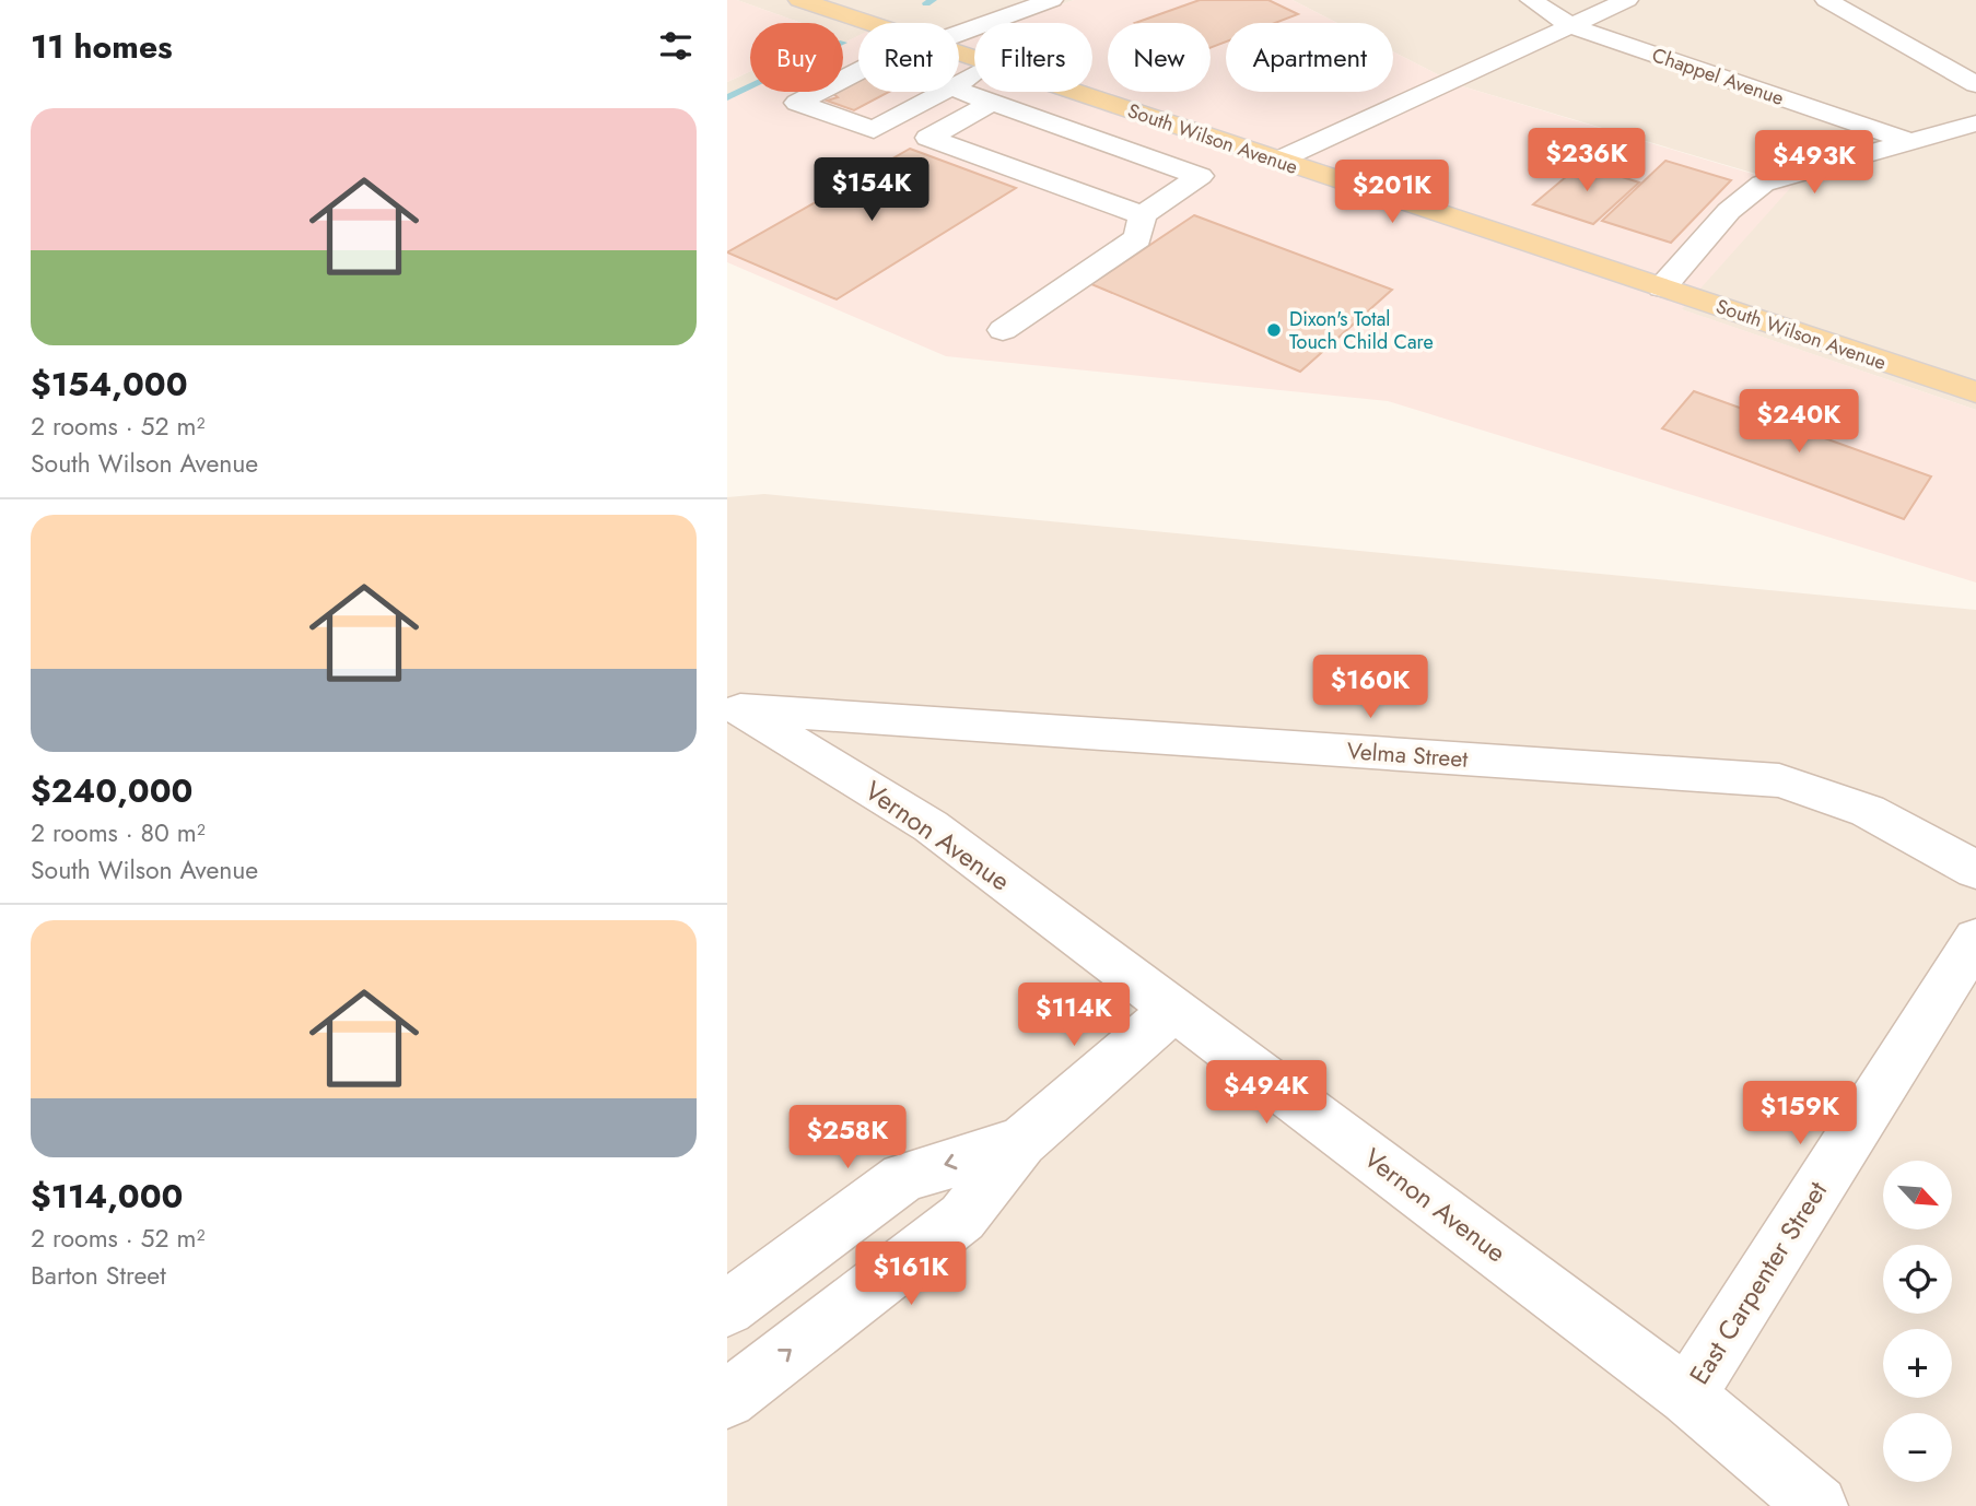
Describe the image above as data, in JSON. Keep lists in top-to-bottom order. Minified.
{"streets":{"main road":["South Wilson Avenue"],"street":["Chappel Avenue","Velma Street","Vernon Avenue","East Carpenter Street"]},"crossings":[["Velma Street","Vernon Avenue"],["Vernon Avenue","East Carpenter Street"]],"places":["Dixon's Total Touch Child Care"],"north":"bottom right","page":{"heading":"11 homes","chip":["Buy","Rent","Filters","New","Apartment"],"list":[{"name":"$154,000","note":"2 rooms · 52 m² · South Wilson Avenue"},{"name":"$240,000","note":"2 rooms · 80 m² · South Wilson Avenue"},{"name":"$114,000","note":"2 rooms · 52 m² · Barton Street"}],"price":["$236K","$493K","$154K","$201K","$240K","$160K","$114K","$494K","$159K","$258K","$161K"],"map_buttons":["+","−"]}}
